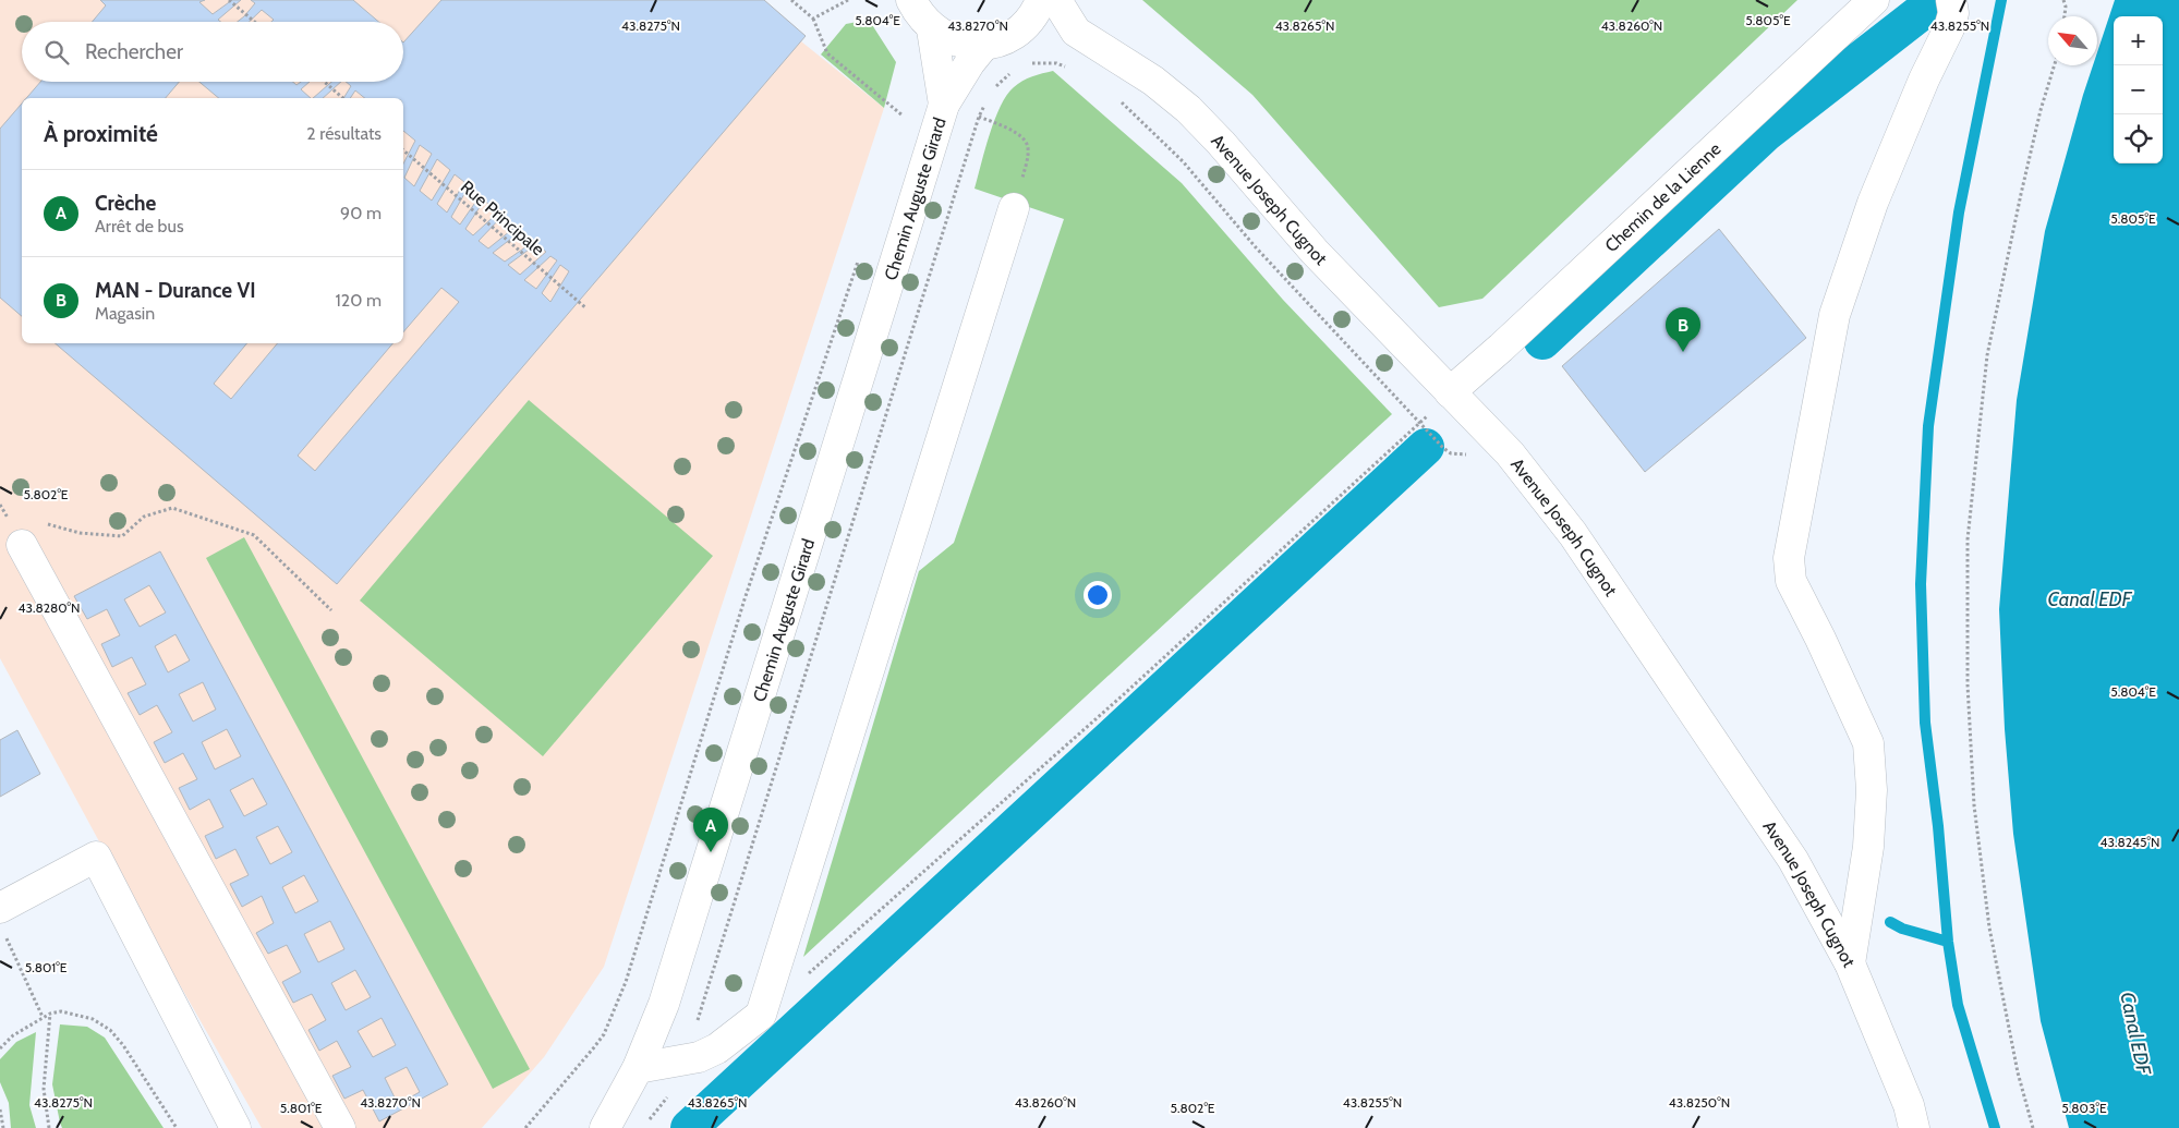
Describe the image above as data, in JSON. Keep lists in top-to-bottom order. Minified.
{"streets":{"street":["Chemin de la Lienne","Chemin Auguste Girard","Avenue Joseph Cugnot"],"path":["Rue Principale"]},"crossings":[["Chemin de la Lienne","Avenue Joseph Cugnot"]],"water":["Canal EDF"],"north":"top left","page":{"map_buttons":["+","−"],"search":"Rechercher","heading":["À proximité","2 résultats"],"list":[{"mark":"A","name":"Crèche","note":"Arrêt de bus","value":"90 m"},{"mark":"B","name":"MAN - Durance VI","note":"Magasin","value":"120 m"}],"pins":["B","A"]},"coordinates":["5.804°E","5.805°E","43.8275°N","43.8270°N","43.8265°N","43.8260°N","43.8255°N","5.802°E","43.8280°N","43.8245°N","5.801°E","43.8250°N","5.803°E"]}
